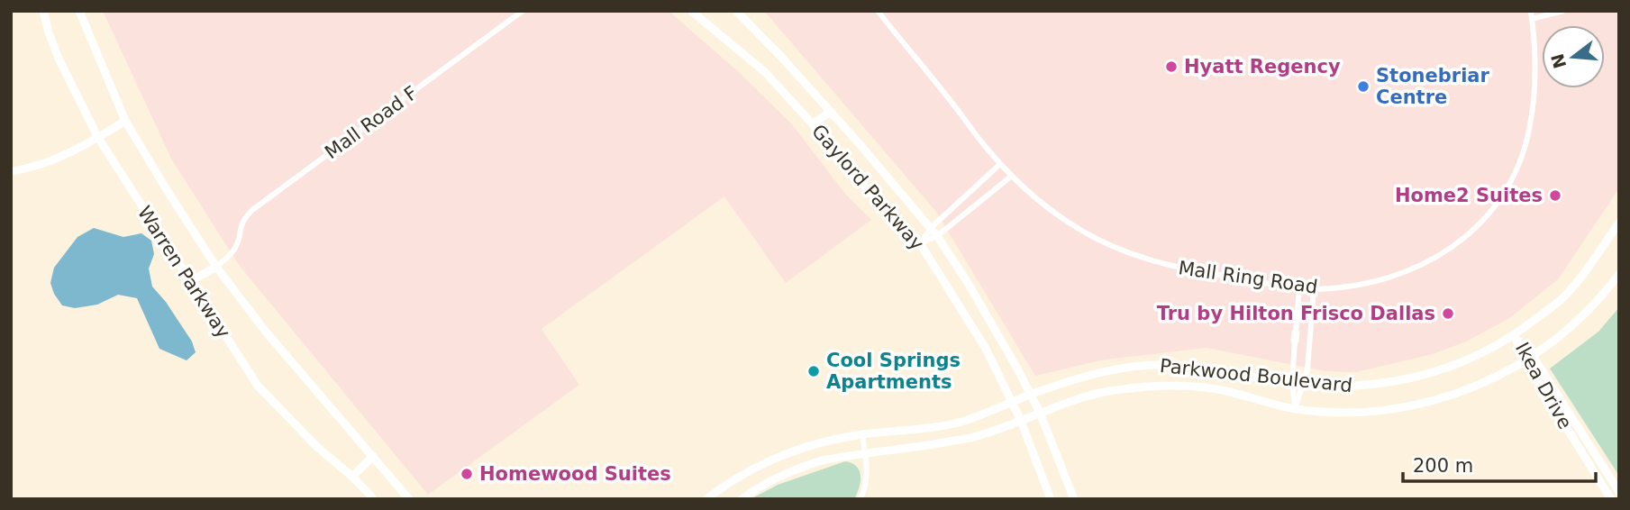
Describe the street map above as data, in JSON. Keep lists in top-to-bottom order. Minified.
{"streets":{"main road":["Gaylord Parkway","Warren Parkway","Parkwood Boulevard","Ikea Drive"],"street":["Mall Road F","Mall Ring Road"]},"crossings":[["Mall Road F","Warren Parkway"],["Gaylord Parkway","Parkwood Boulevard"],["Parkwood Boulevard","Ikea Drive"]],"places":["Hyatt Regency","Stonebriar Centre","Home2 Suites","Tru by Hilton Frisco Dallas","Cool Springs Apartments","Homewood Suites"],"scale_bar":"200 m","north":"left"}
